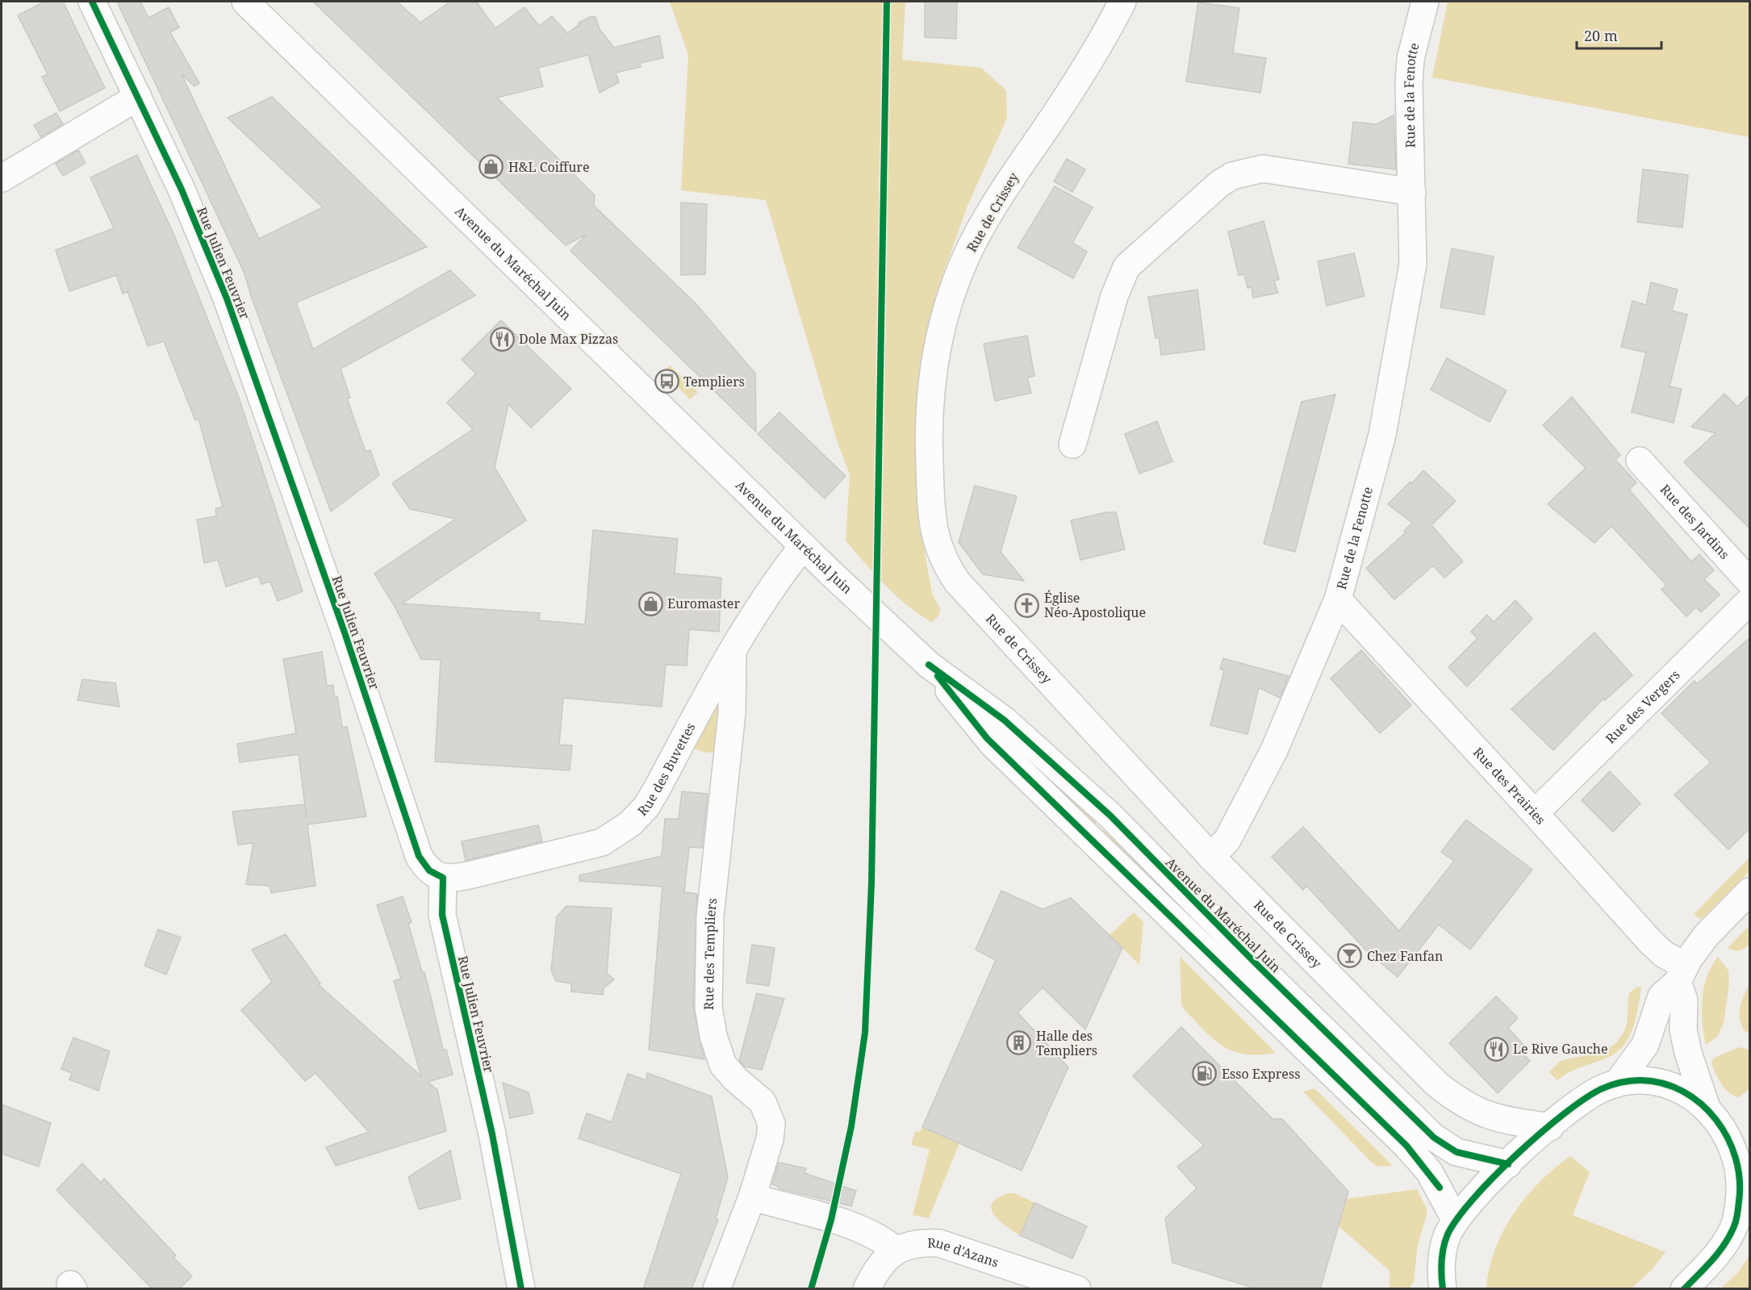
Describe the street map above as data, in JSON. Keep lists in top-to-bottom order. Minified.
{"streets":{"street":["Rue de la Fenotte","Rue de Crissey","Rue Julien Feuvrier","Avenue du Maréchal Juin","Rue des Jardins","Rue des Vergers","Rue des Buvettes","Rue des Prairies","Rue des Templiers","Rue d'Azans"]},"crossings":[["Rue de la Fenotte","Rue de Crissey"],["Rue de la Fenotte","Rue des Prairies"],["Rue Julien Feuvrier","Rue des Buvettes"],["Avenue du Maréchal Juin","Rue des Buvettes"],["Rue des Vergers","Rue des Prairies"],["Rue des Buvettes","Rue des Templiers"]],"places":{"shop":["H&L Coiffure","Euromaster"],"restaurant":["Dole Max Pizzas","Le Rive Gauche"],"bus stop":["Templiers"],"church":["Église Néo-Apostolique"],"bar":["Chez Fanfan"],"building":["Halle des Templiers"],"fuel station":["Esso Express"]},"scale_bar":"20 m"}
